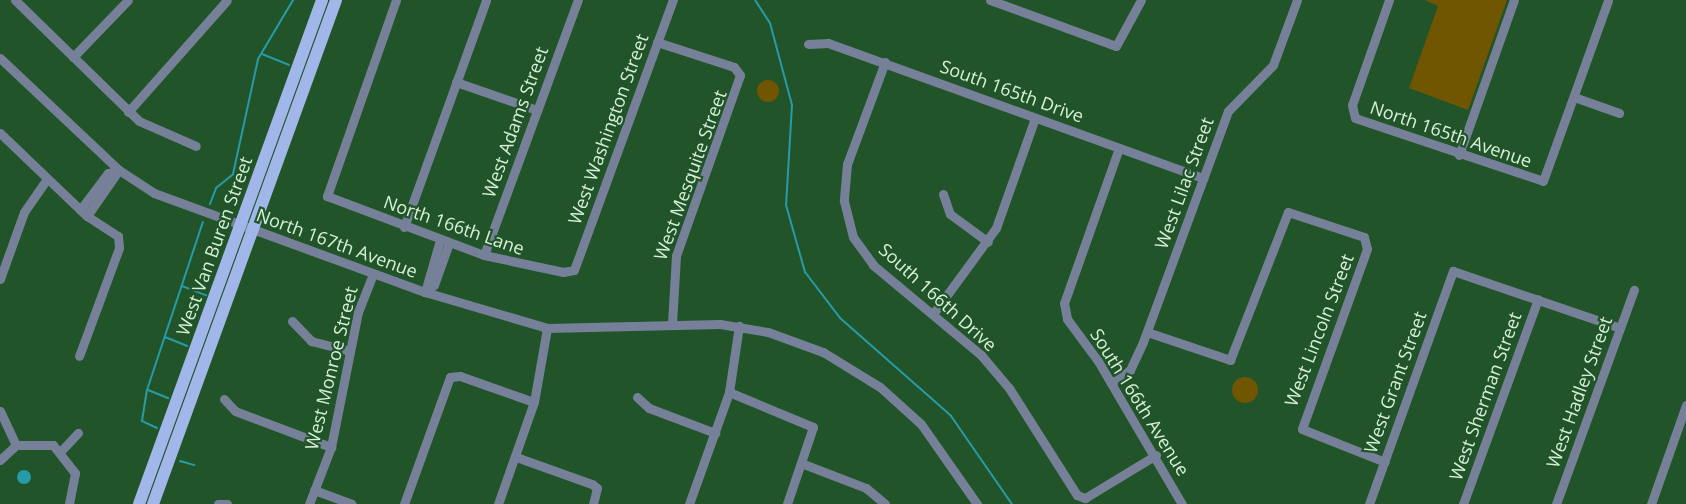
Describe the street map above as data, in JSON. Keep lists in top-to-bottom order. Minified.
{"streets":{"main road":["West Van Buren Street"],"street":["South 165th Drive","West Adams Street","West Washington Street","North 165th Avenue","West Mesquite Street","West Lilac Street","North 166th Lane","North 167th Avenue","South 166th Drive","West Lincoln Street","West Monroe Street","West Grant Street","West Hadley Street","West Sherman Street","South 166th Avenue"]},"crossings":[["South 165th Drive","West Lilac Street"],["South 165th Drive","South 166th Drive"],["South 165th Drive","South 166th Avenue"],["West Adams Street","North 166th Lane"],["West Washington Street","West Mesquite Street"],["West Washington Street","North 166th Lane"],["West Mesquite Street","North 167th Avenue"],["West Lilac Street","West Lincoln Street"],["West Lilac Street","South 166th Avenue"],["North 167th Avenue","West Van Buren Street"],["North 167th Avenue","West Monroe Street"],["South 166th Drive","South 166th Avenue"],["West Lincoln Street","West Grant Street"],["West Grant Street","West Sherman Street"]]}
